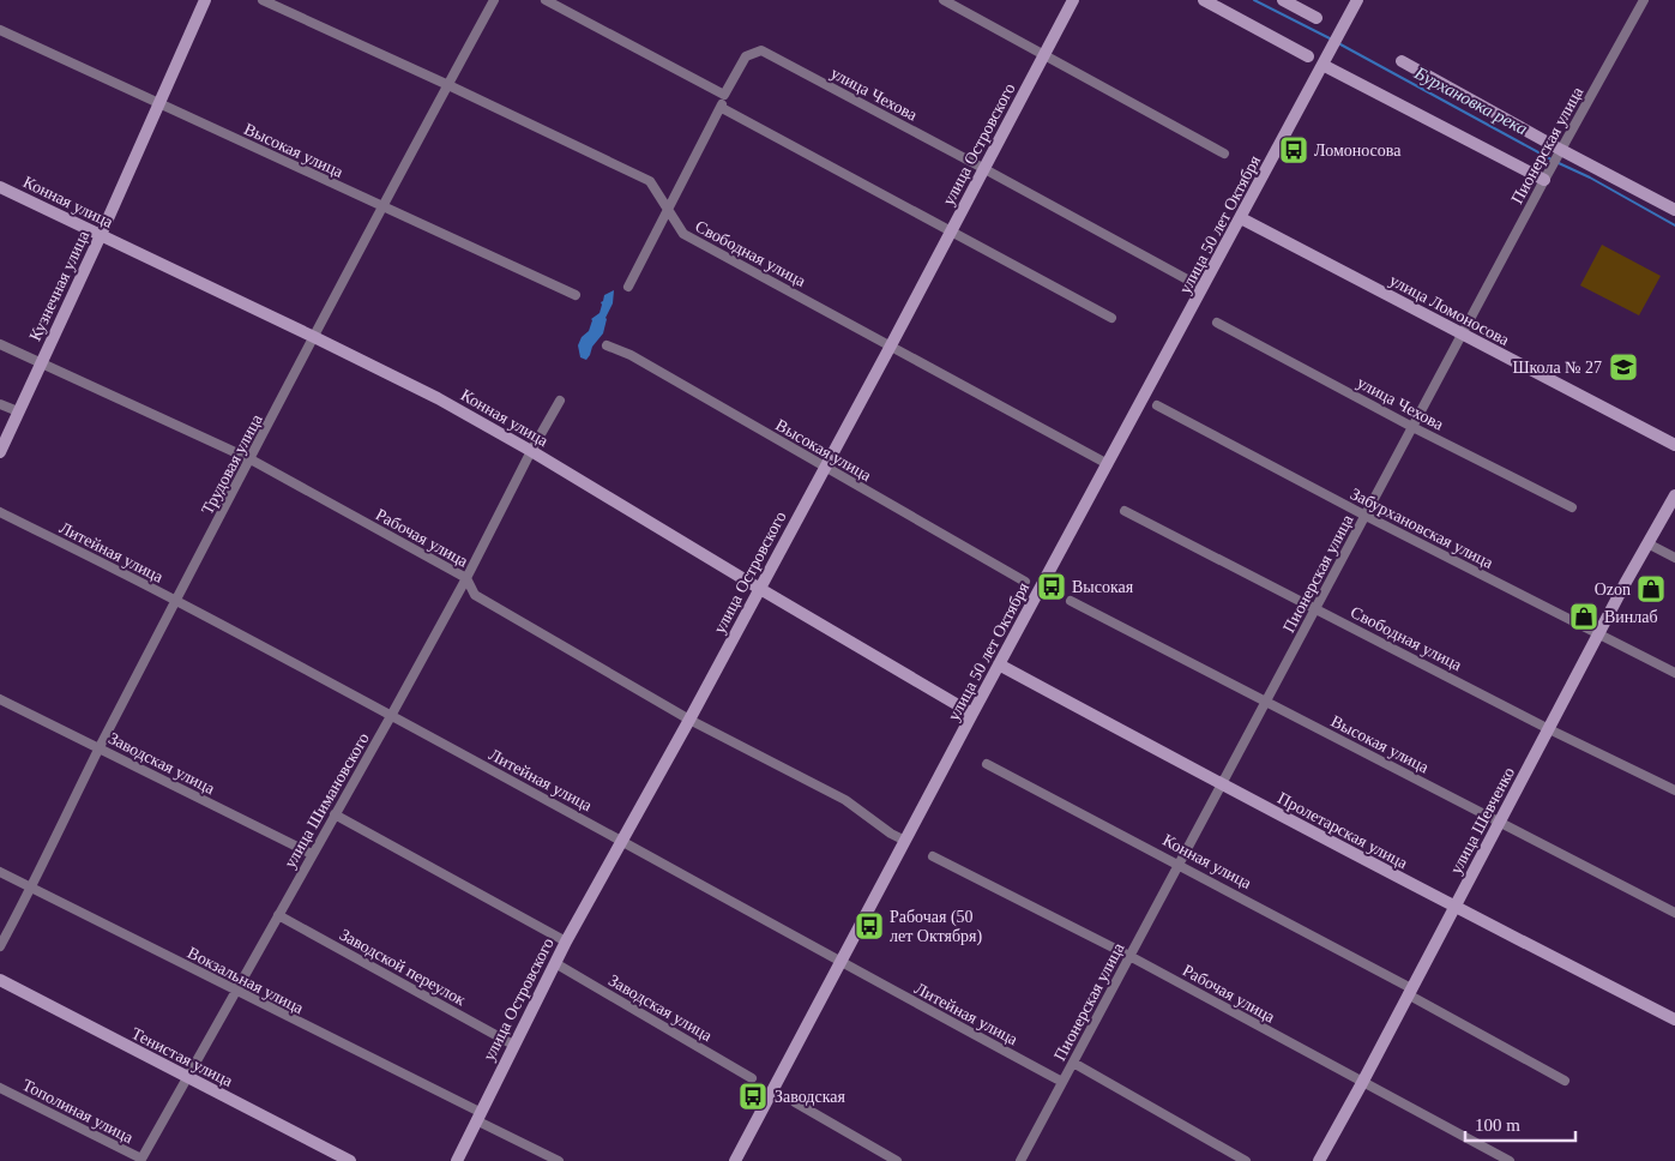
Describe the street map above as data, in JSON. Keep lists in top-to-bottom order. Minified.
{"streets":{"street":["улица Чехова","улица Островского","Пионерская улица","Высокая улица","Конная улица","улица 50 лет Октября","Свободная улица","Кузнечная улица","улица Ломоносова","Трудовая улица","Забурхановская улица","Рабочая улица","Литейная улица","Заводская улица","улица Шимановского","улица Шевченко","Пролетарская улица","Заводской переулок","Вокзальная улица","Тенистая улица","Тополиная улица"]},"crossings":[["улица Чехова","улица Островского"],["улица Чехова","Пионерская улица"],["улица Чехова","улица 50 лет Октября"],["улица Чехова","Свободная улица"],["улица Островского","Высокая улица"],["улица Островского","Конная улица"],["улица Островского","Свободная улица"],["улица Островского","Рабочая улица"],["улица Островского","Литейная улица"],["улица Островского","Заводская улица"],["улица Островского","Заводской переулок"],["улица Островского","Вокзальная улица"],["Пионерская улица","Высокая улица"],["Пионерская улица","Конная улица"],["Пионерская улица","Свободная улица"],["Пионерская улица","улица Ломоносова"],["Пионерская улица","Забурхановская улица"],["Пионерская улица","Рабочая улица"],["Пионерская улица","Литейная улица"],["Пионерская улица","Пролетарская улица"],["Высокая улица","Кузнечная улица"],["Высокая улица","Трудовая улица"],["Высокая улица","улица Шевченко"],["Конная улица","улица 50 лет Октября"],["Конная улица","Кузнечная улица"],["Конная улица","Трудовая улица"],["Конная улица","улица Шимановского"],["Конная улица","улица Шевченко"],["улица 50 лет Октября","Свободная улица"],["улица 50 лет Октября","улица Ломоносова"],["улица 50 лет Октября","Рабочая улица"],["улица 50 лет Октября","Литейная улица"],["улица 50 лет Октября","Пролетарская улица"],["Свободная улица","Трудовая улица"],["Свободная улица","улица Шевченко"],["Кузнечная улица","Рабочая улица"],["Трудовая улица","Рабочая улица"],["Трудовая улица","Литейная улица"],["Трудовая улица","Заводская улица"],["Трудовая улица","Вокзальная улица"],["Забурхановская улица","улица Шевченко"],["Рабочая улица","улица Шимановского"],["Рабочая улица","улица Шевченко"],["Литейная улица","улица Шимановского"],["Заводская улица","улица Шимановского"],["улица Шимановского","Заводской переулок"],["улица Шимановского","Вокзальная улица"],["улица Шимановского","Тенистая улица"],["улица Шимановского","Тополиная улица"],["улица Шевченко","Пролетарская улица"]],"water":["Бурхановка река"],"places":{"bus stop":["Ломоносова","Высокая","Рабочая (50 лет Октября)","Заводская"],"school or university":["Школа № 27"],"shop":["Ozon","Винлаб"]},"scale_bar":"100 m"}
